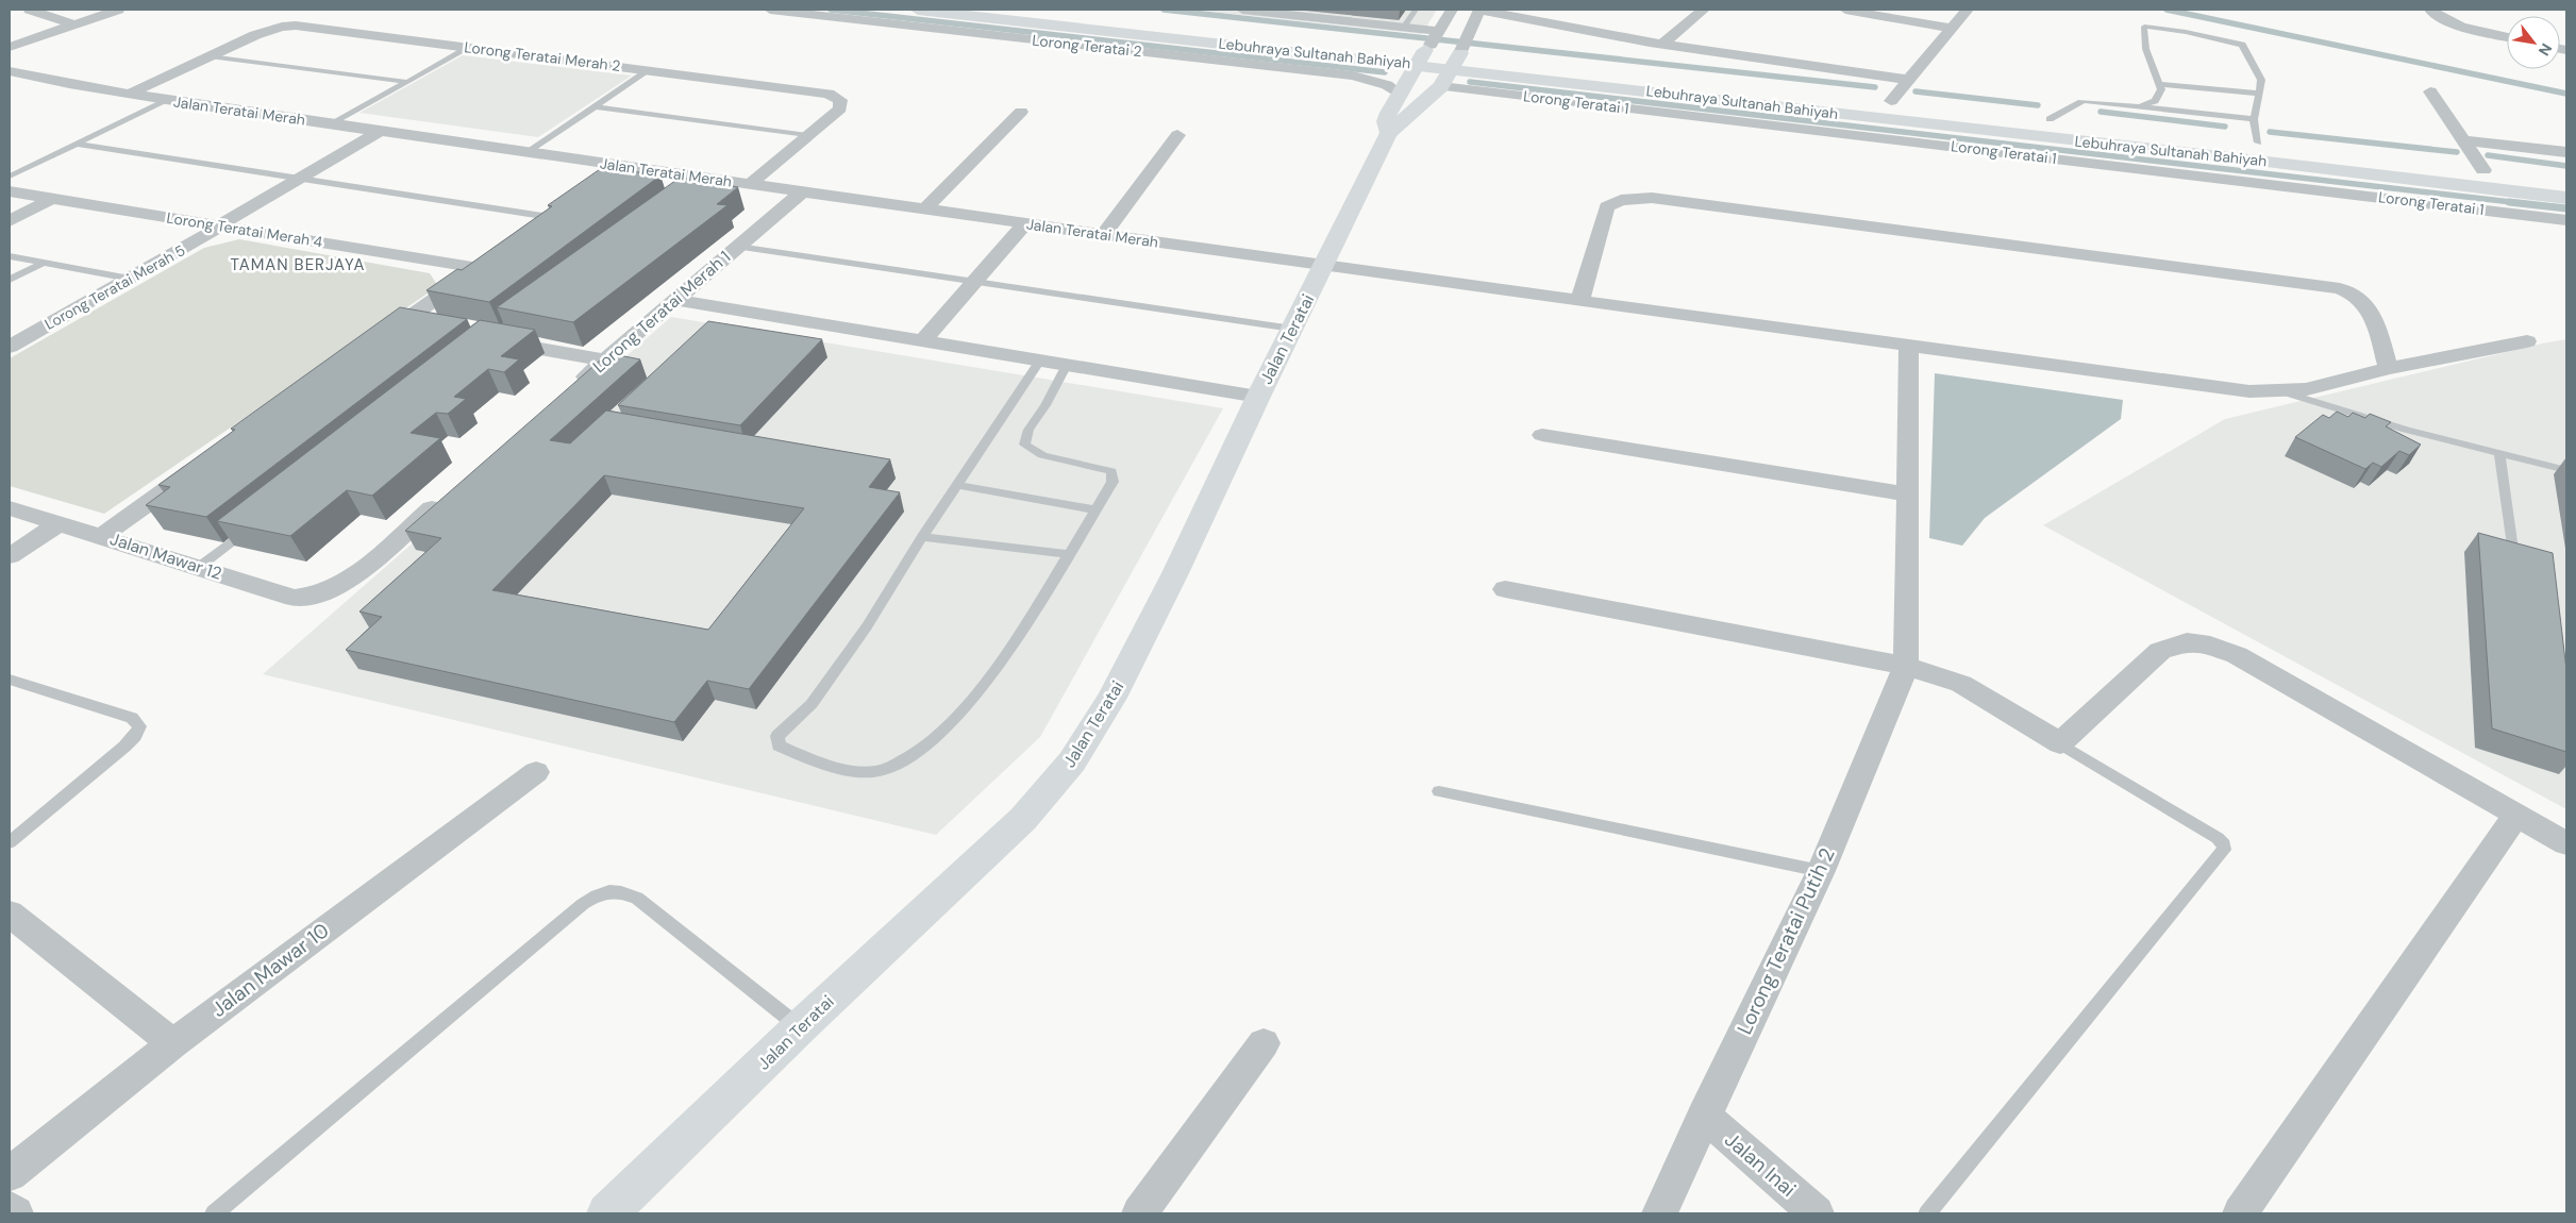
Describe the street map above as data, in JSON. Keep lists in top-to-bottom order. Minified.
{"streets":{"main road":["Lebuhraya Sultanah Bahiyah","Jalan Teratai"],"street":["Lorong Teratai 2","Lorong Teratai Merah 2","Lorong Teratai 1","Jalan Teratai Merah","Lorong Teratai Merah 4","Lorong Teratai Merah 5","Lorong Teratai Merah 1","Jalan Mawar 12","Lorong Teratai Putih 2","Jalan Mawar 10","Jalan Inai"]},"crossings":[["Lorong Teratai 2","Jalan Teratai"],["Lebuhraya Sultanah Bahiyah","Jalan Teratai"],["Lorong Teratai Merah 2","Jalan Teratai Merah"],["Lorong Teratai 1","Jalan Teratai"],["Jalan Teratai Merah","Lorong Teratai Merah 5"],["Jalan Teratai Merah","Lorong Teratai Merah 1"],["Jalan Teratai Merah","Jalan Teratai"],["Lorong Teratai Merah 4","Lorong Teratai Merah 5"],["Lorong Teratai Putih 2","Jalan Inai"]],"districts":["TAMAN BERJAYA"],"north":"bottom right"}
